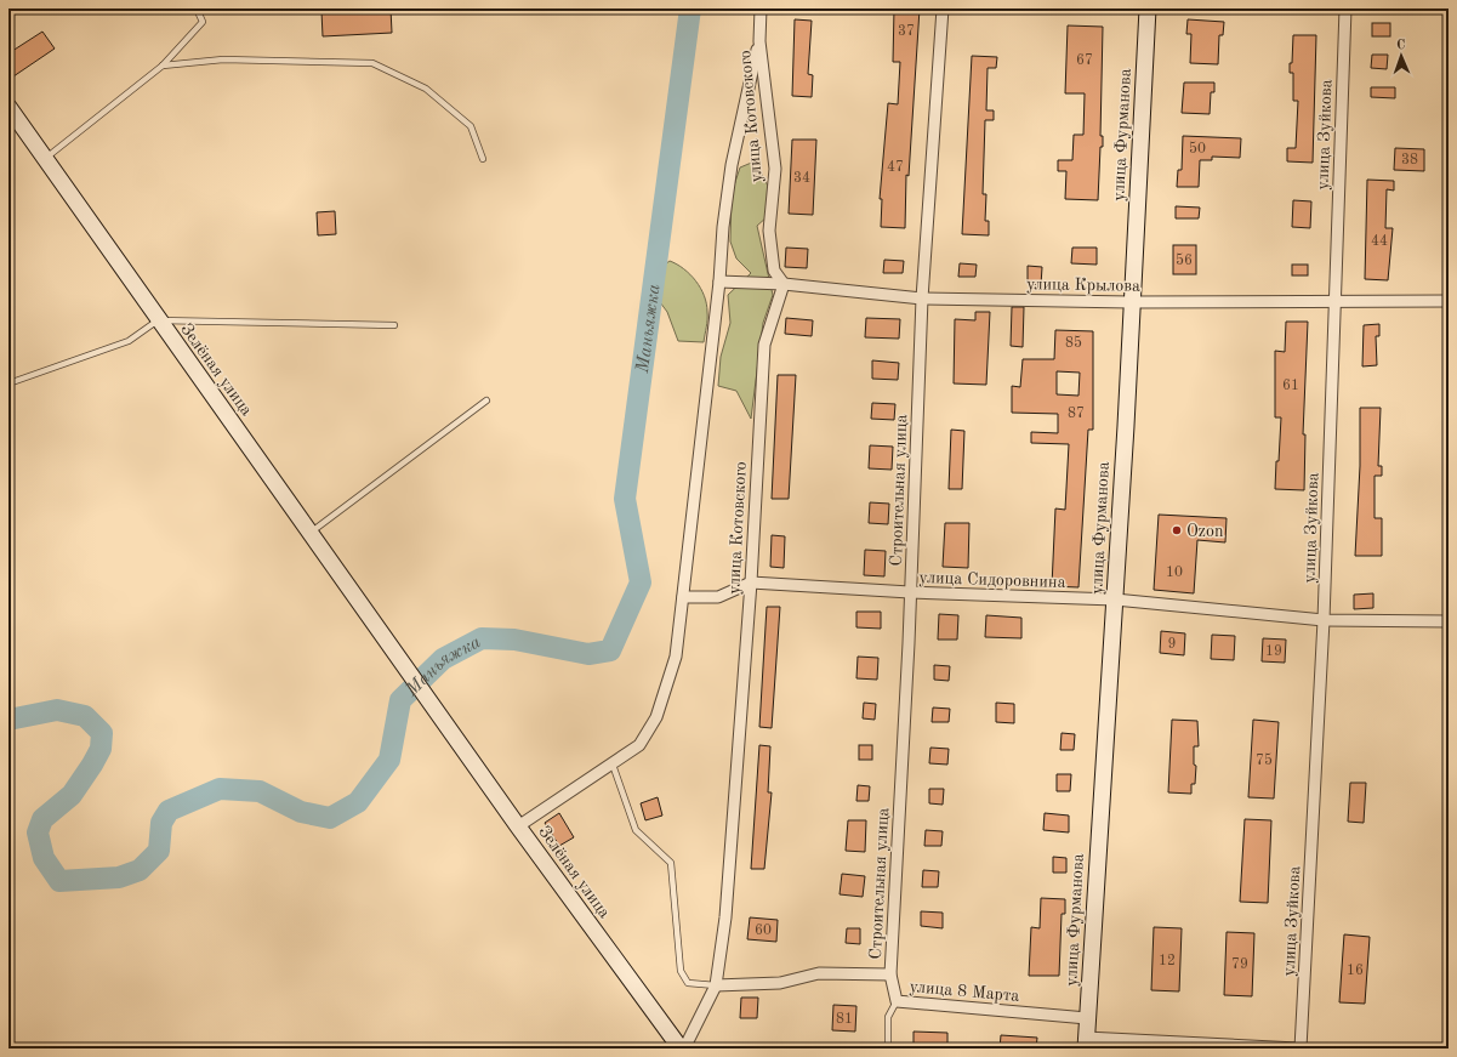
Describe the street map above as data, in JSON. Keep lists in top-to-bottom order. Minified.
{"streets":{"street":["улица Котовского","улица Фурманова","улица Зуйкова","улица Крылова","Зелёная улица","Строительная улица","улица Сидоровнина","улица 8 Марта"]},"crossings":[["улица Котовского","улица Крылова"],["улица Котовского","улица Сидоровнина"],["улица Котовского","улица 8 Марта"],["улица Фурманова","улица Крылова"],["улица Фурманова","улица Сидоровнина"],["улица Фурманова","улица 8 Марта"],["улица Зуйкова","улица Крылова"],["улица Зуйкова","улица Сидоровнина"],["улица Крылова","Строительная улица"],["Строительная улица","улица Сидоровнина"],["Строительная улица","улица 8 Марта"]],"water":["Маньяжка"],"places":["Ozon"],"house_numbers":["37","67","50","38","47","34","44","56","85","61","87","10","9","19","75","60","12","79","16","81"],"north":"top"}
